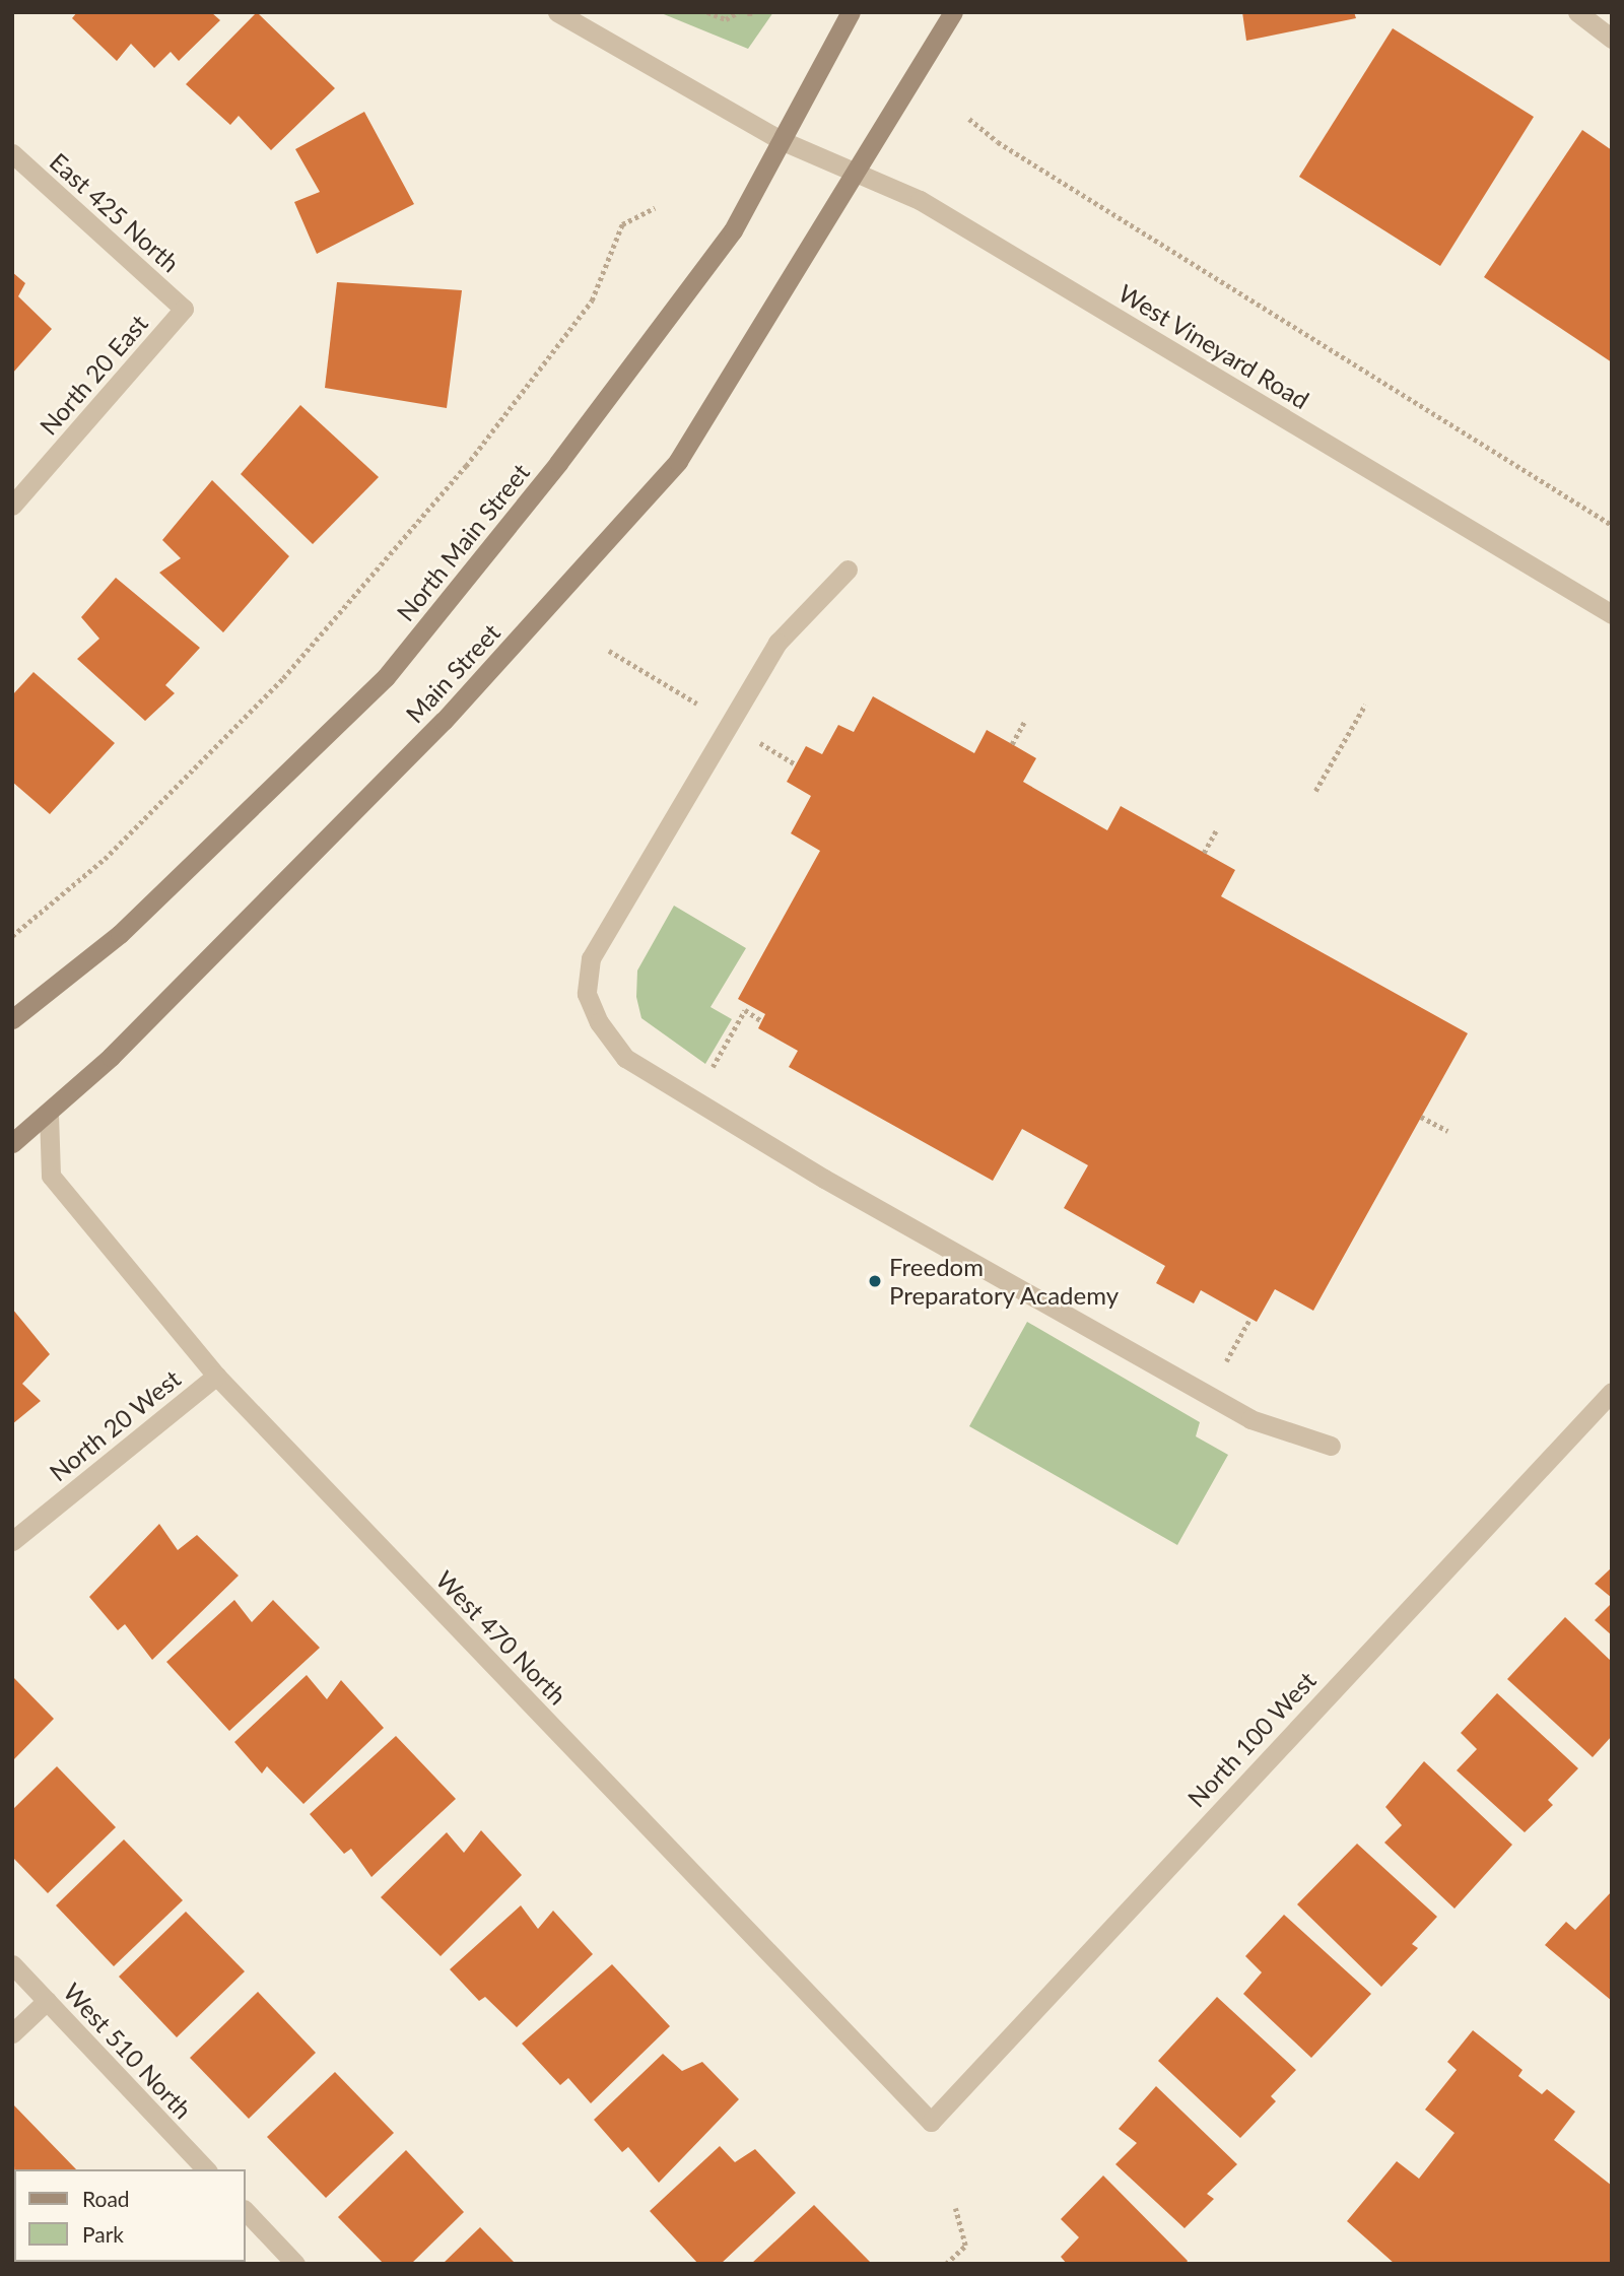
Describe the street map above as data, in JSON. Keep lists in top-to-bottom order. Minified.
{"streets":{"main road":["North Main Street","Main Street"],"street":["East 425 North","West Vineyard Road","North 20 East","North 20 West","West 470 North","North 100 West","West 510 North"]},"crossings":[["East 425 North","North 20 East"],["West Vineyard Road","North Main Street"],["West Vineyard Road","Main Street"],["Main Street","West 470 North"],["North 20 West","West 470 North"],["West 470 North","North 100 West"]],"places":["Freedom Preparatory Academy"],"legend":["Road","Park"]}
